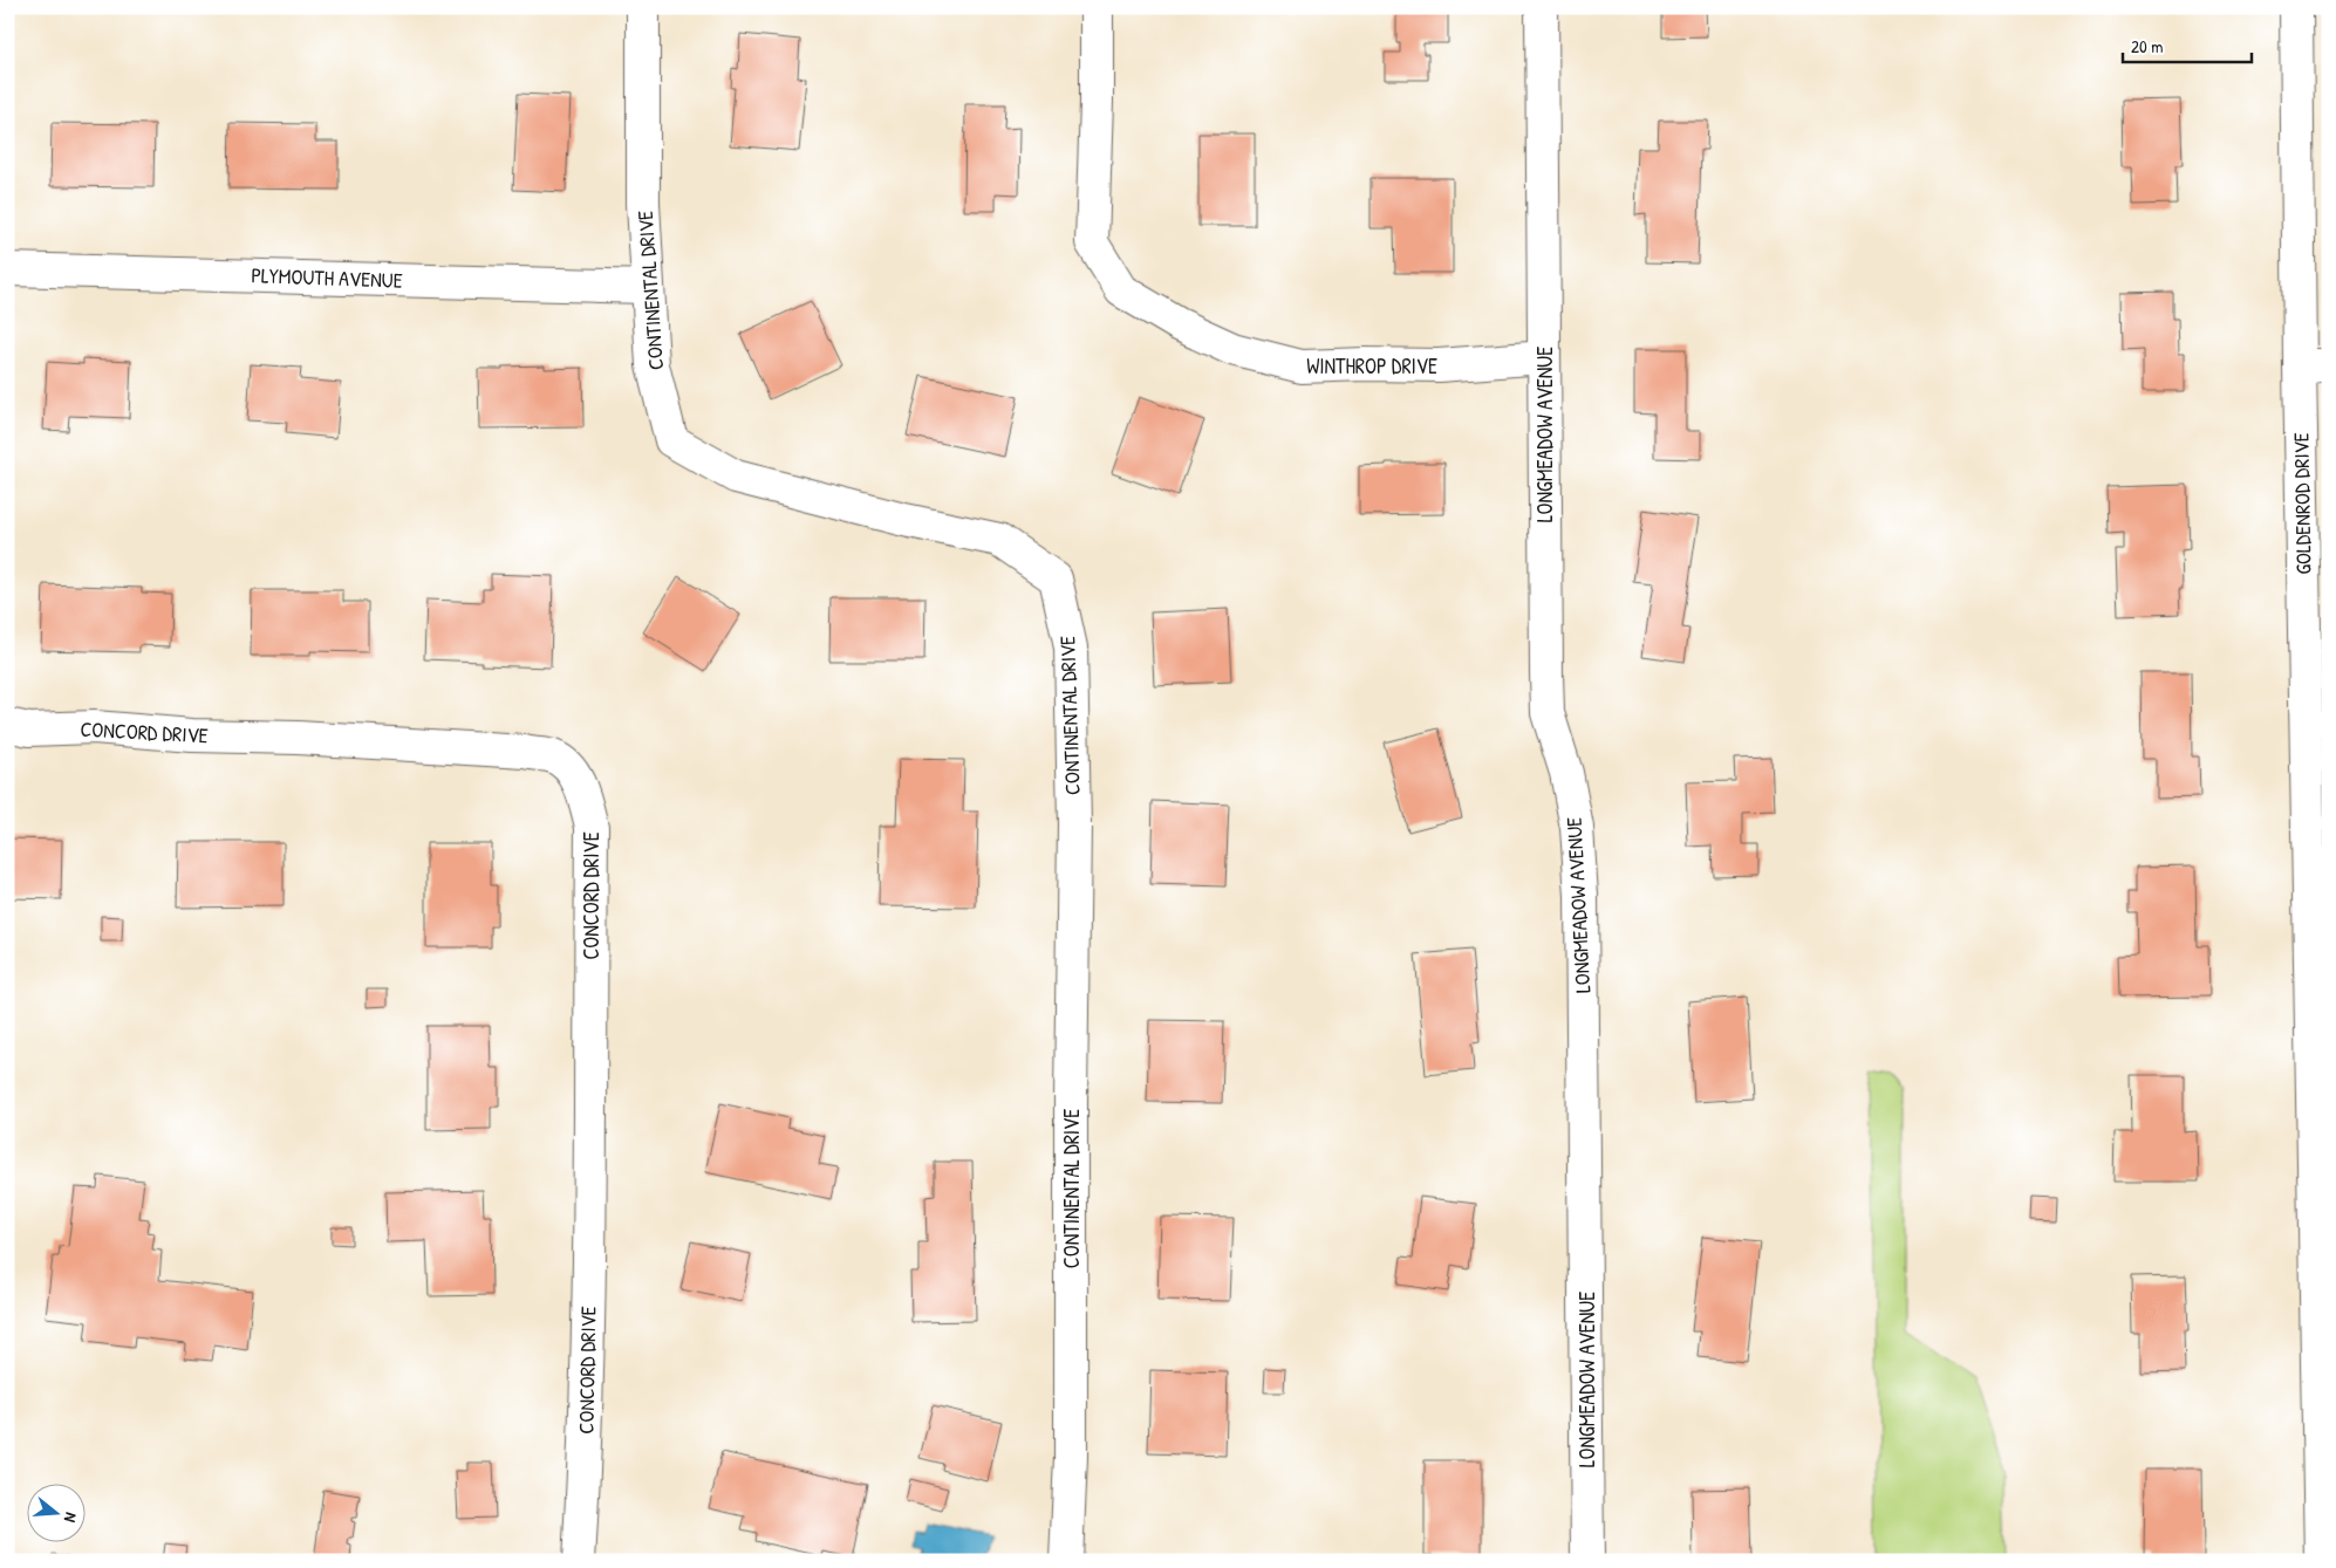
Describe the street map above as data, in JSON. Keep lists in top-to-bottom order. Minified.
{"streets":{"street":["PLYMOUTH AVENUE","CONTINENTAL DRIVE","WINTHROP DRIVE","LONGMEADOW AVENUE","GOLDENROD DRIVE","CONCORD DRIVE"]},"crossings":[["PLYMOUTH AVENUE","CONTINENTAL DRIVE"],["WINTHROP DRIVE","LONGMEADOW AVENUE"]],"scale_bar":"20 m","north":"right"}
